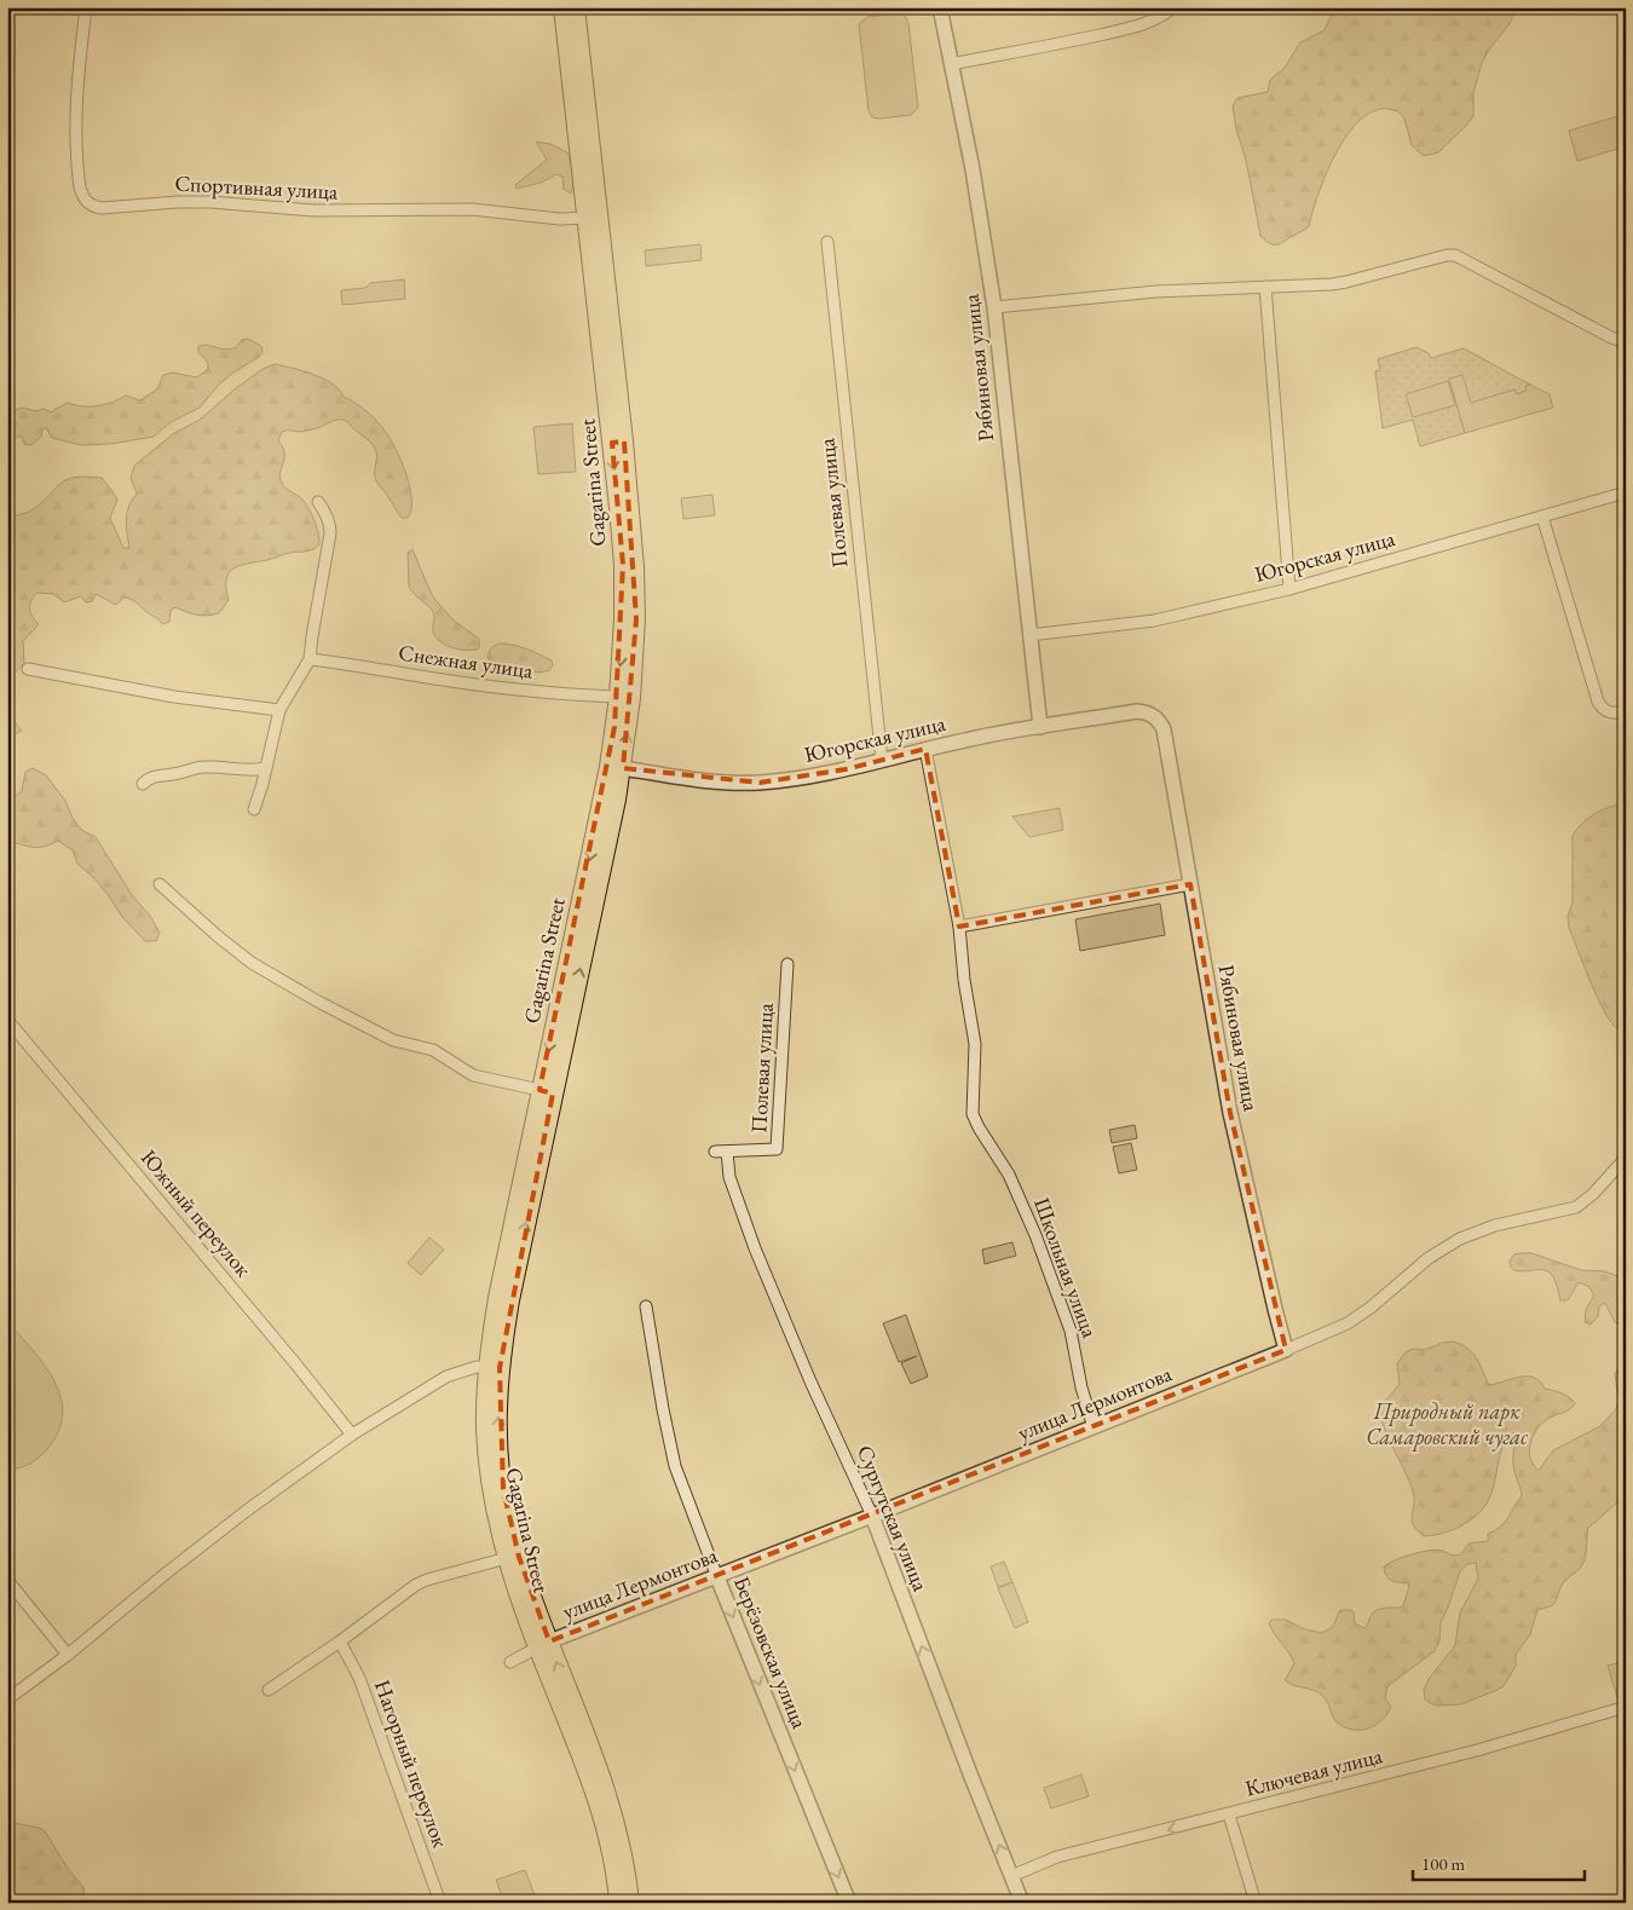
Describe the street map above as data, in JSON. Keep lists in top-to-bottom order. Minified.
{"streets":{"main road":["Gagarina Street"],"street":["Спортивная улица","Рябиновая улица","Полевая улица","Югорская улица","Снежная улица","Южный переулок","Школьная улица","улица Лермонтова","Сургутская улица","Берёзовская улица","Нагорный переулок","Ключевая улица"]},"crossings":[["Спортивная улица","Gagarina Street"],["Рябиновая улица","Югорская улица"],["Рябиновая улица","улица Лермонтова"],["Gagarina Street","Югорская улица"],["Gagarina Street","Снежная улица"],["Gagarina Street","улица Лермонтова"],["Полевая улица","Югорская улица"],["Полевая улица","Сургутская улица"],["Школьная улица","улица Лермонтова"],["улица Лермонтова","Сургутская улица"],["улица Лермонтова","Берёзовская улица"],["Сургутская улица","Ключевая улица"]],"one_way":["Сургутская улица","Берёзовская улица","Ключевая улица"],"parks":["Природный парк Самаровский чугас"],"scale_bar":"100 m"}
